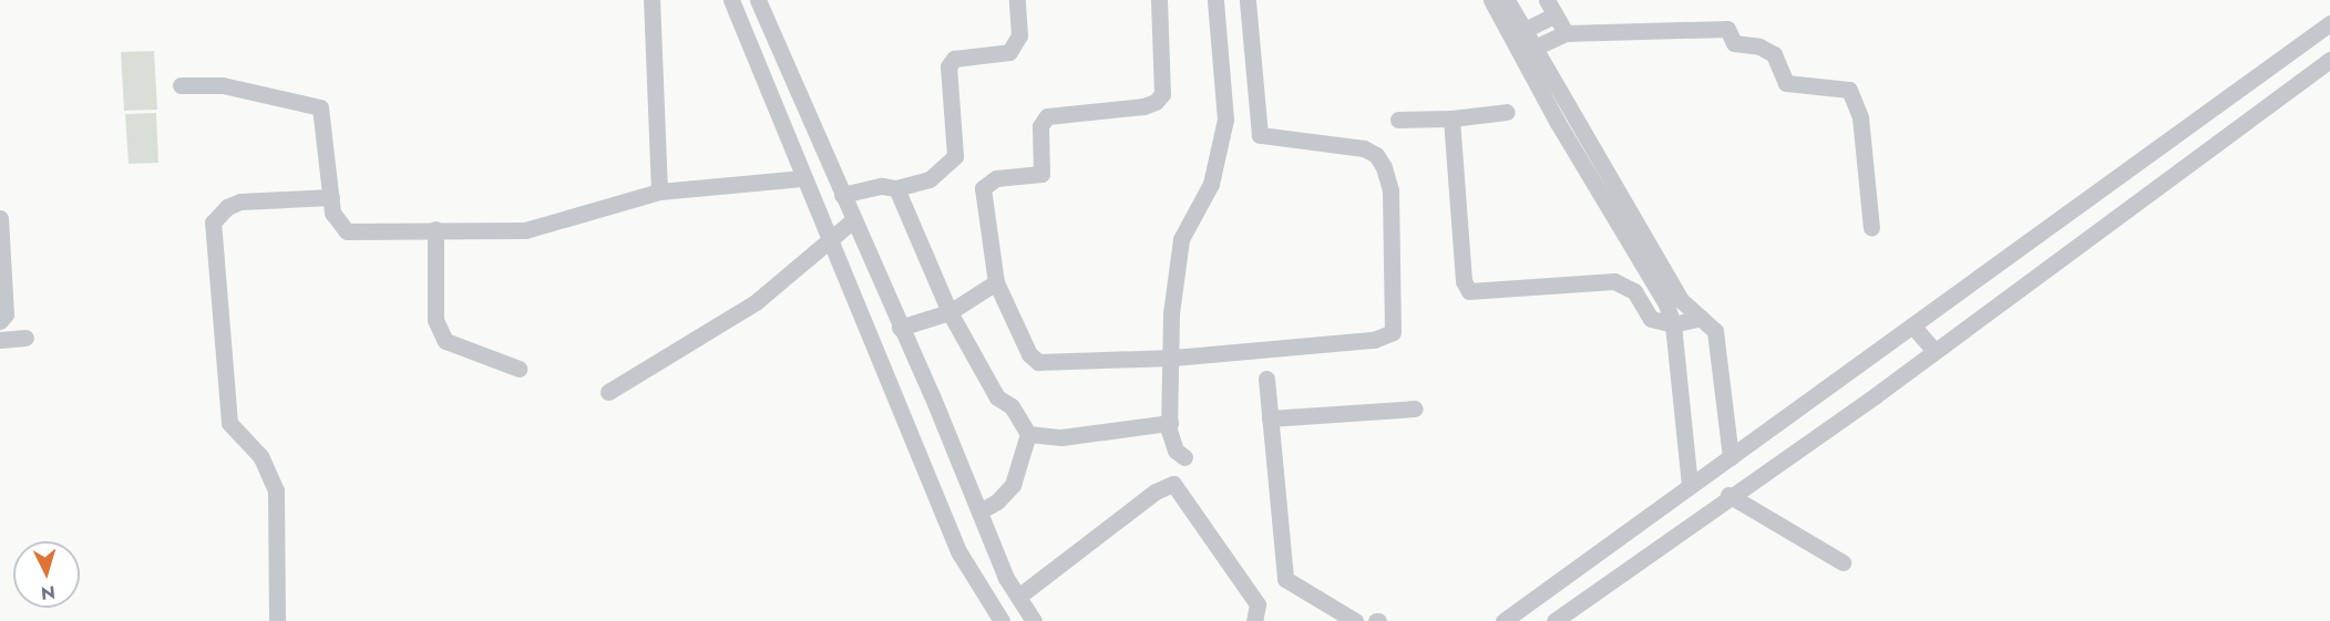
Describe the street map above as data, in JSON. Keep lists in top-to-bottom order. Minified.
{"north":"bottom"}
